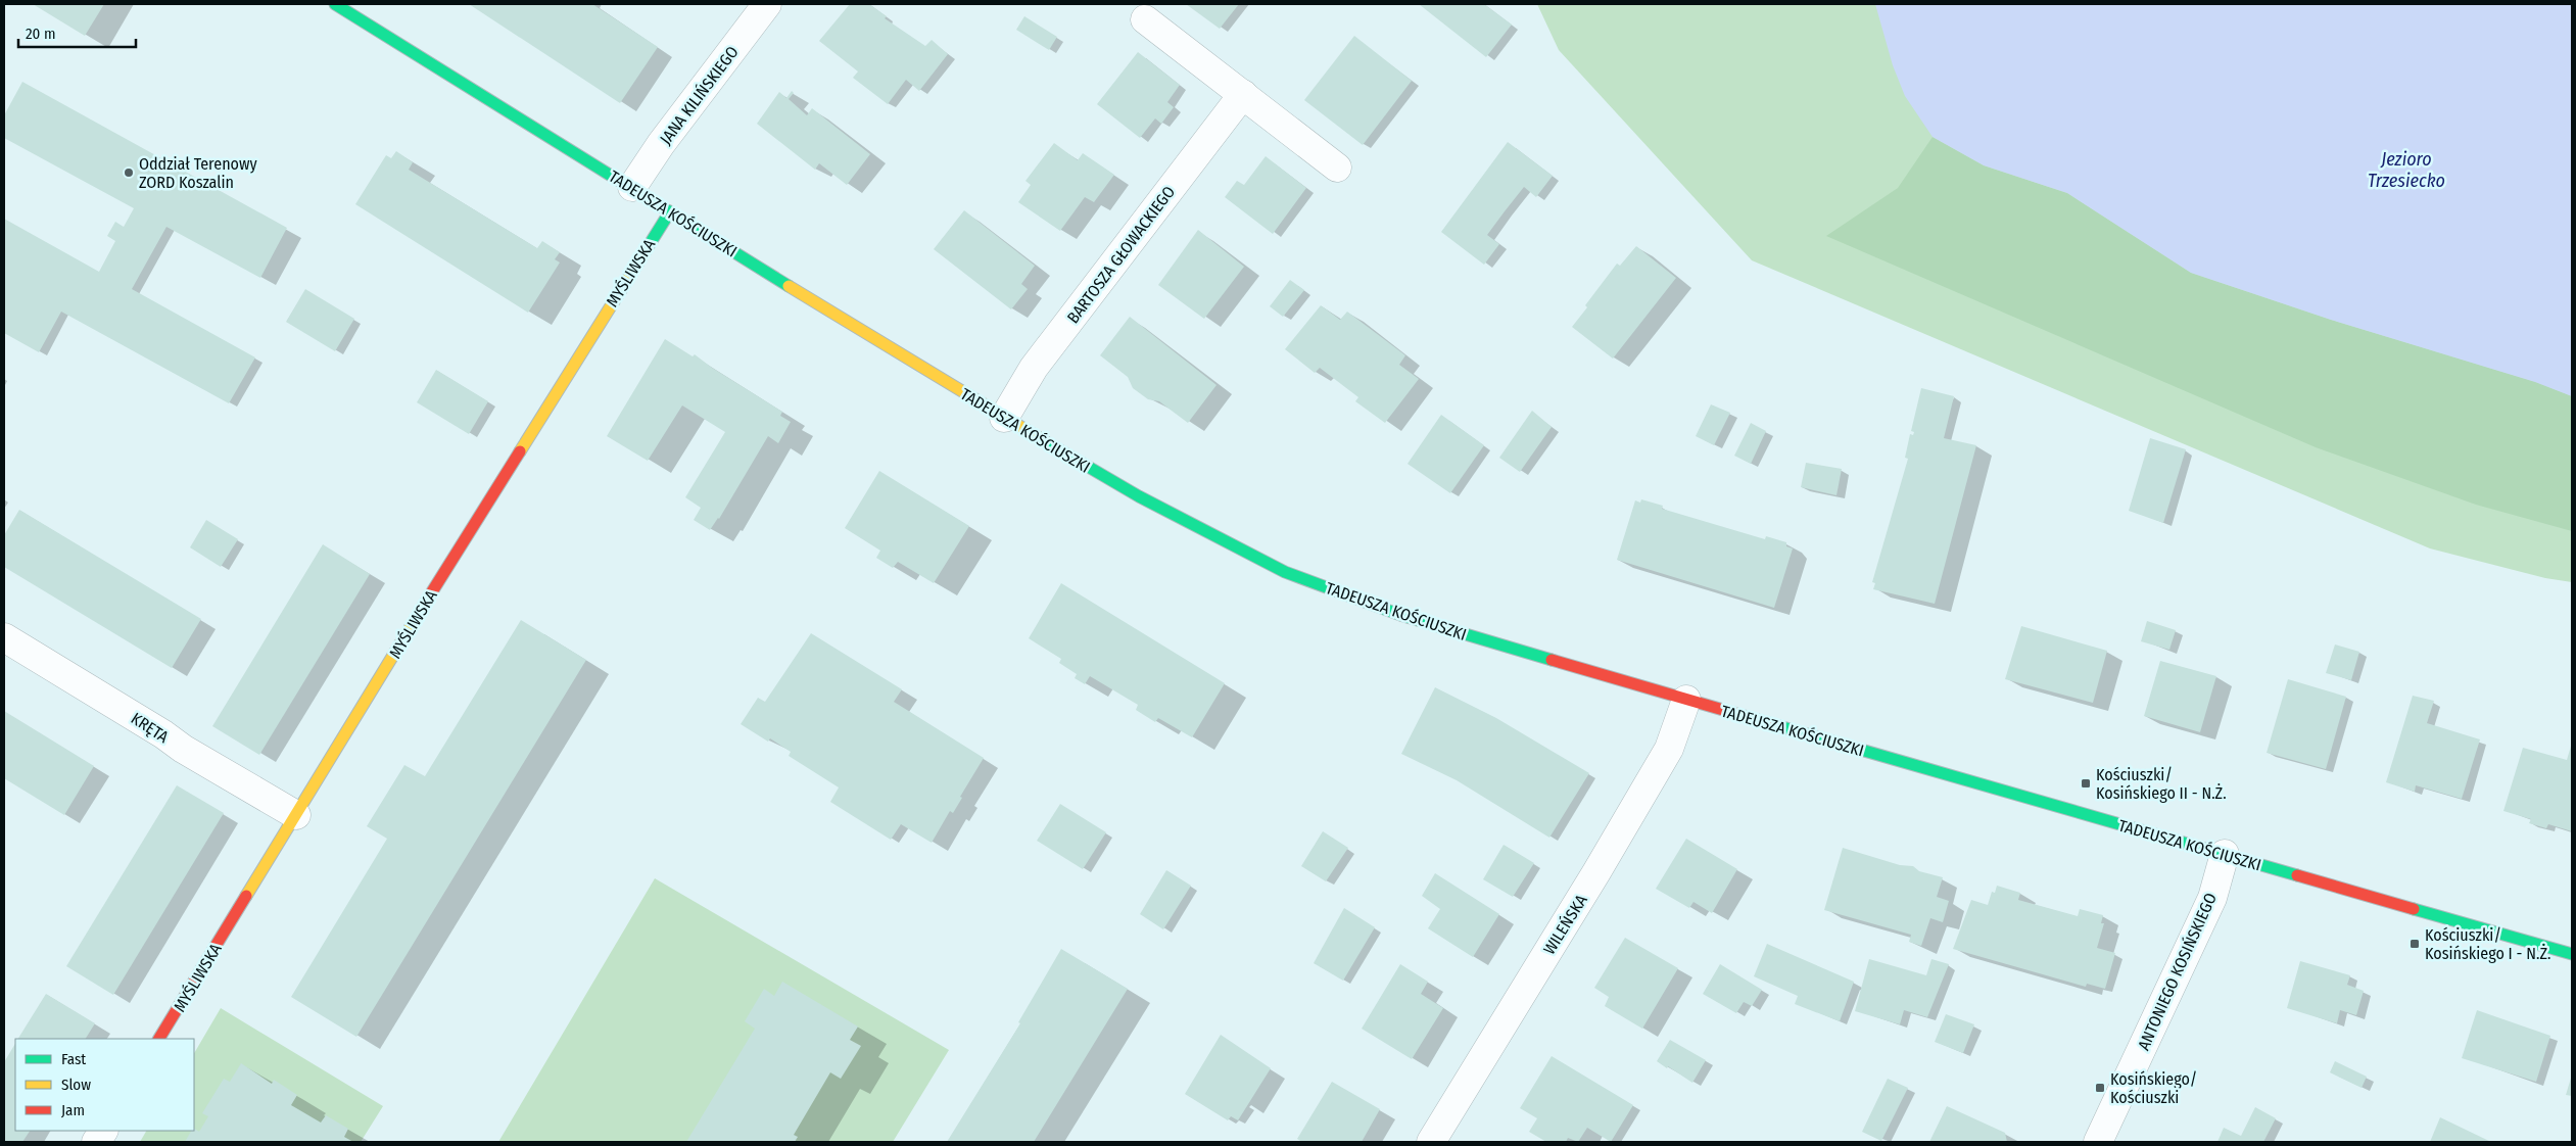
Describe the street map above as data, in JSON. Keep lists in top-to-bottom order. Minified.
{"streets":{"street":["JANA KILIŃSKIEGO","TADEUSZA KOŚCIUSZKI","BARTOSZA GŁOWACKIEGO","MYŚLIWSKA","KRĘTA","WILEŃSKA","ANTONIEGO KOSIŃSKIEGO"]},"crossings":[["JANA KILIŃSKIEGO","TADEUSZA KOŚCIUSZKI"],["TADEUSZA KOŚCIUSZKI","BARTOSZA GŁOWACKIEGO"],["TADEUSZA KOŚCIUSZKI","MYŚLIWSKA"],["TADEUSZA KOŚCIUSZKI","WILEŃSKA"],["TADEUSZA KOŚCIUSZKI","ANTONIEGO KOSIŃSKIEGO"],["MYŚLIWSKA","KRĘTA"]],"water":["Jezioro Trzesiecko"],"places":{"other":["Oddział Terenowy ZORD Koszalin"],"transit":["Kościuszki/ Kosińskiego II - N.Ż.","Kościuszki/ Kosińskiego I - N.Ż.","Kosińskiego/ Kościuszki"]},"legend":["Fast","Slow","Jam"],"scale_bar":"20 m"}
